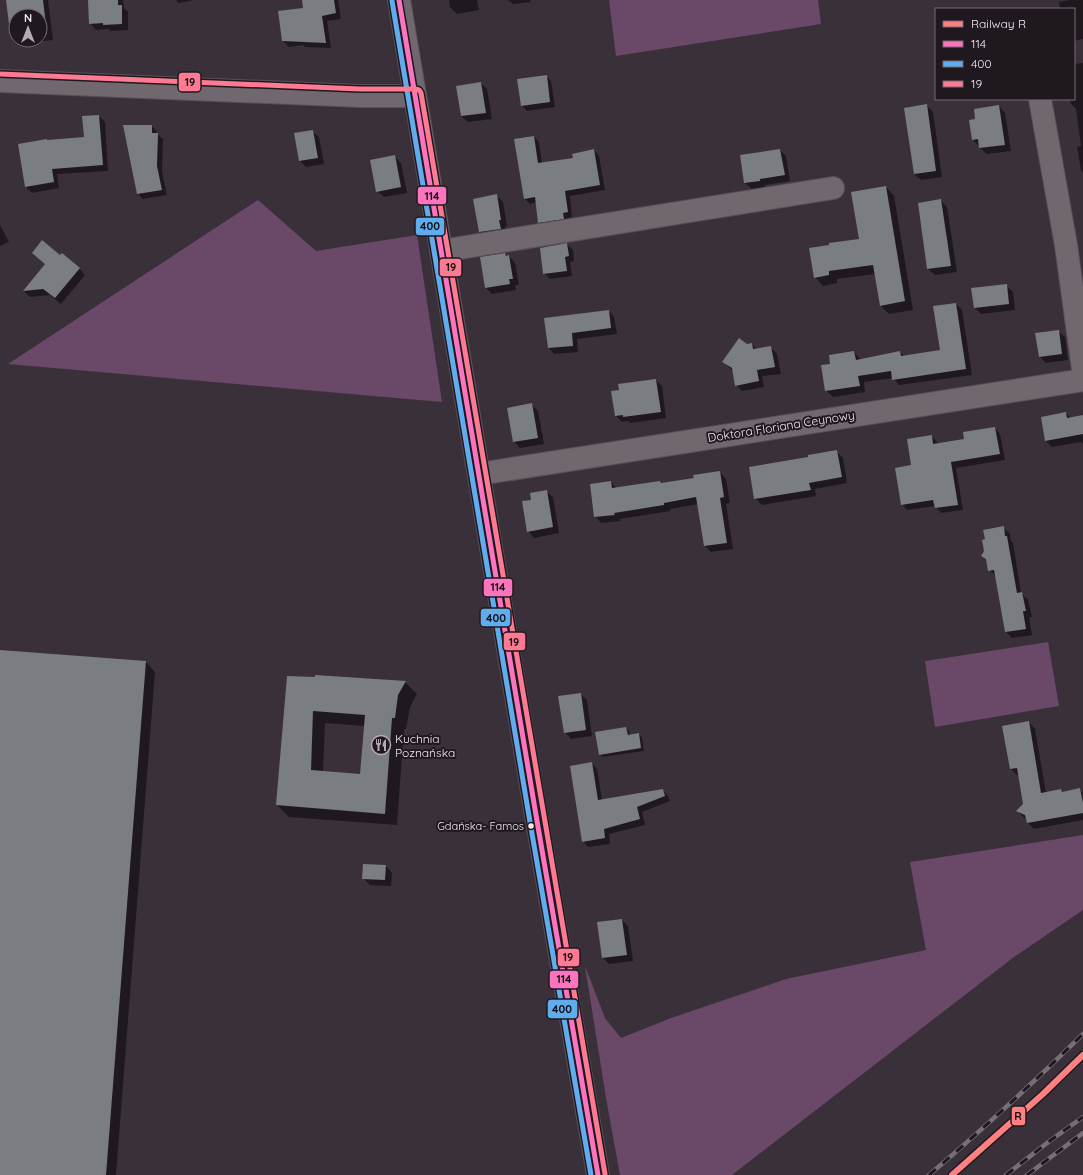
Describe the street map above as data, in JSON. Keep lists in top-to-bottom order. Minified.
{"streets":{"street":["Doktora Floriana Ceynowy"]},"places":{"restaurant":["Kuchnia Poznańska"],"other":["Gdańska- Famos"]},"lines":["transit line 114","transit line 400","transit line 19","rail line R"],"legend":["Railway R","114","400","19"],"north":"top"}
